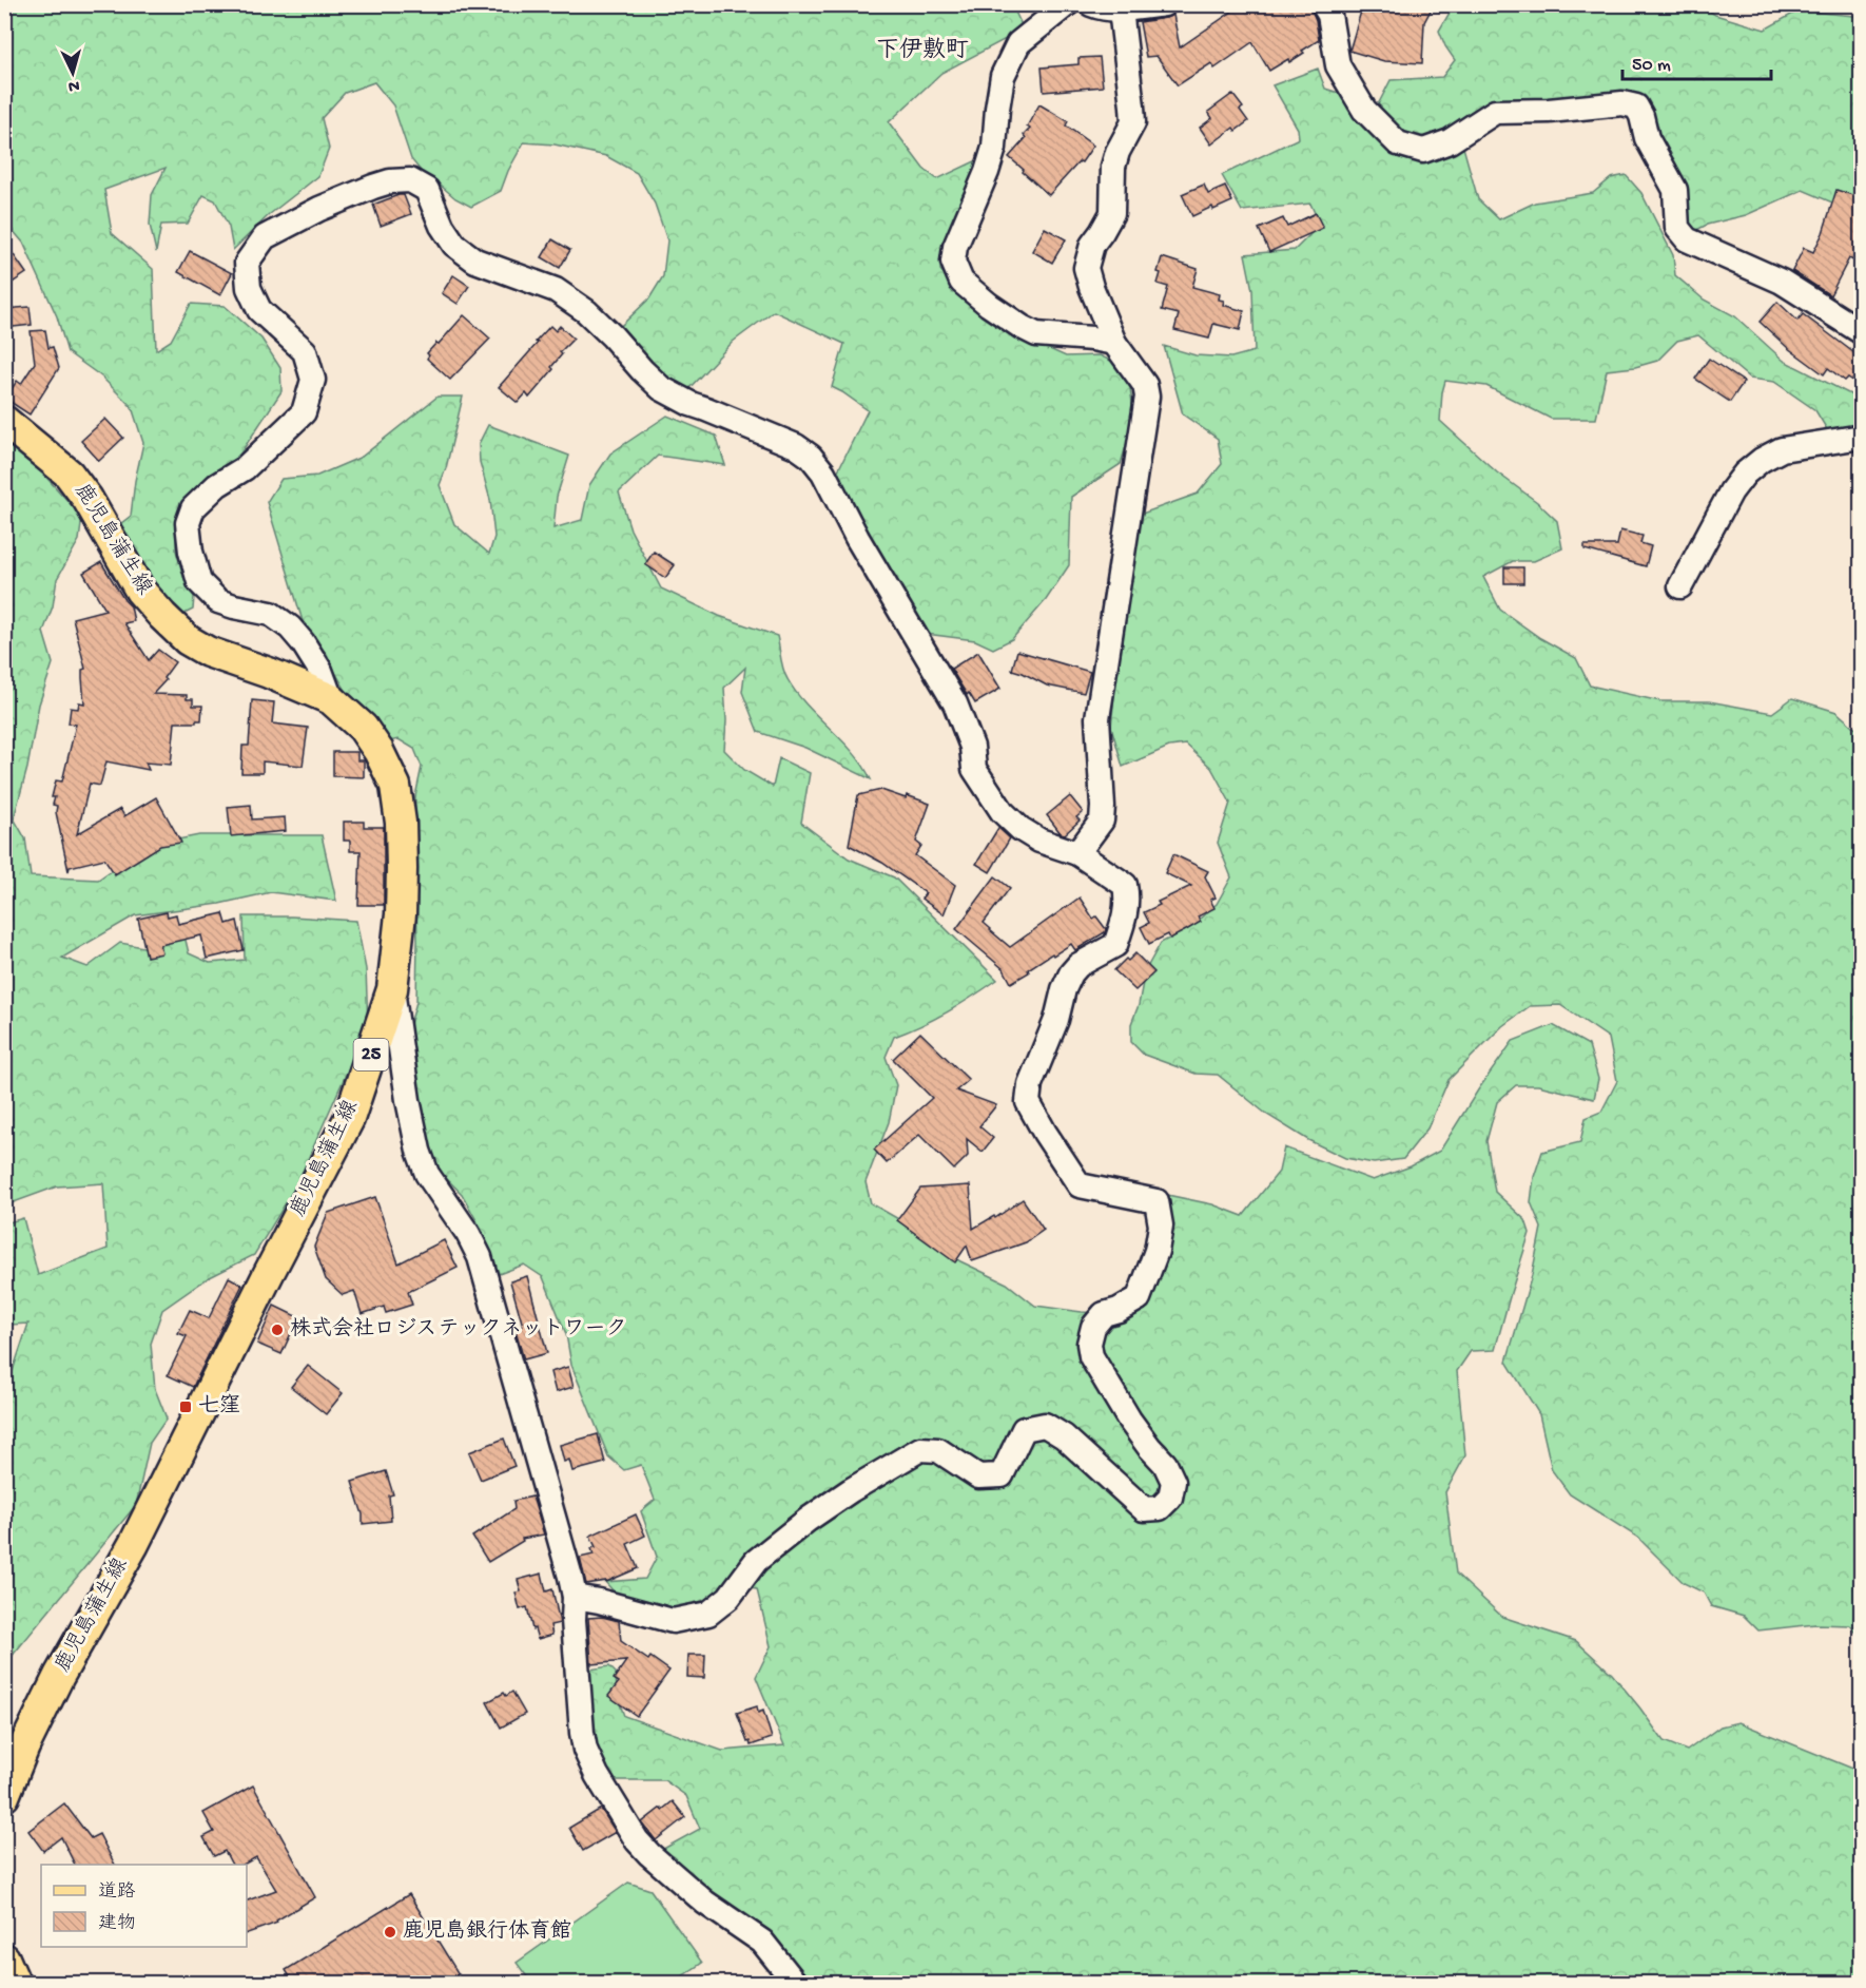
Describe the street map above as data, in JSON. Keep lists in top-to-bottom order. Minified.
{"streets":{"main road":["鹿児島蒲生線","25"]},"districts":["下伊敷町"],"places":{"other":["株式会社ロジステックネットワーク","鹿児島銀行体育館"],"transit":["七窪"]},"legend":["道路","建物"],"scale_bar":"50 m","north":"bottom"}
